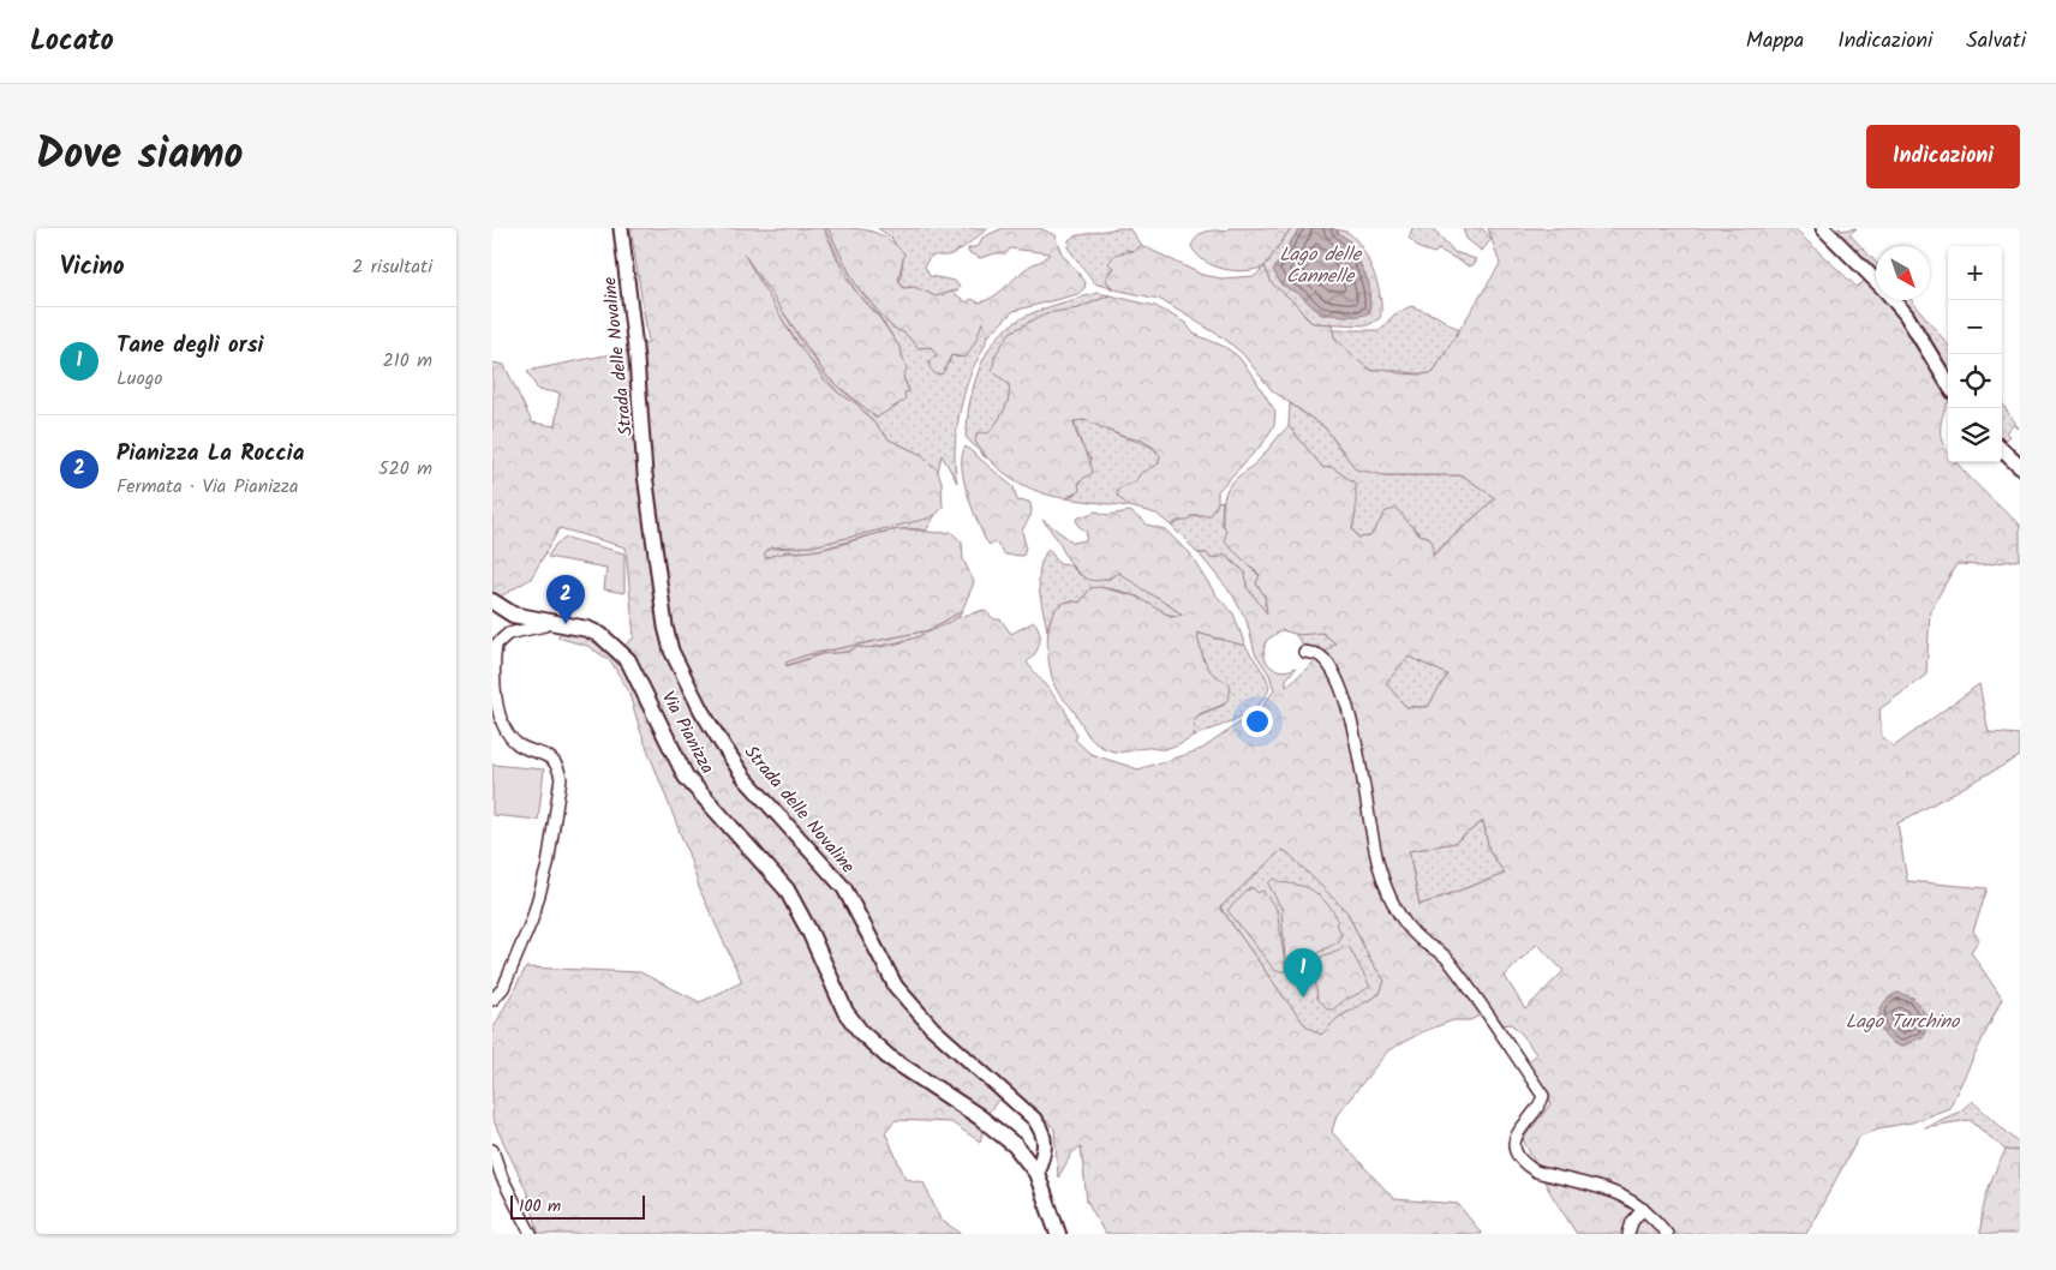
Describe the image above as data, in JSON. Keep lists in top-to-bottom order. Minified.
{"streets":{"main road":["Via Pianizza"],"street":["Strada delle Novaline"]},"crossings":[["Strada delle Novaline","Via Pianizza"]],"water":["Lago delle Cannelle","Lago Turchino"],"scale_bar":"100 m","north":"bottom right","page":{"header":"Locato","nav":["Mappa","Indicazioni","Salvati"],"title":"Dove siamo","buttons":"Indicazioni","heading":["Vicino","2 risultati"],"map_buttons":["+","−"],"list":[{"mark":"1","name":"Tane degli orsi","note":"Luogo","value":"210 m"},{"mark":"2","name":"Pianizza La Roccia","note":"Fermata · Via Pianizza","value":"520 m"}],"pins":["2","1"],"scale":"100 m"}}
